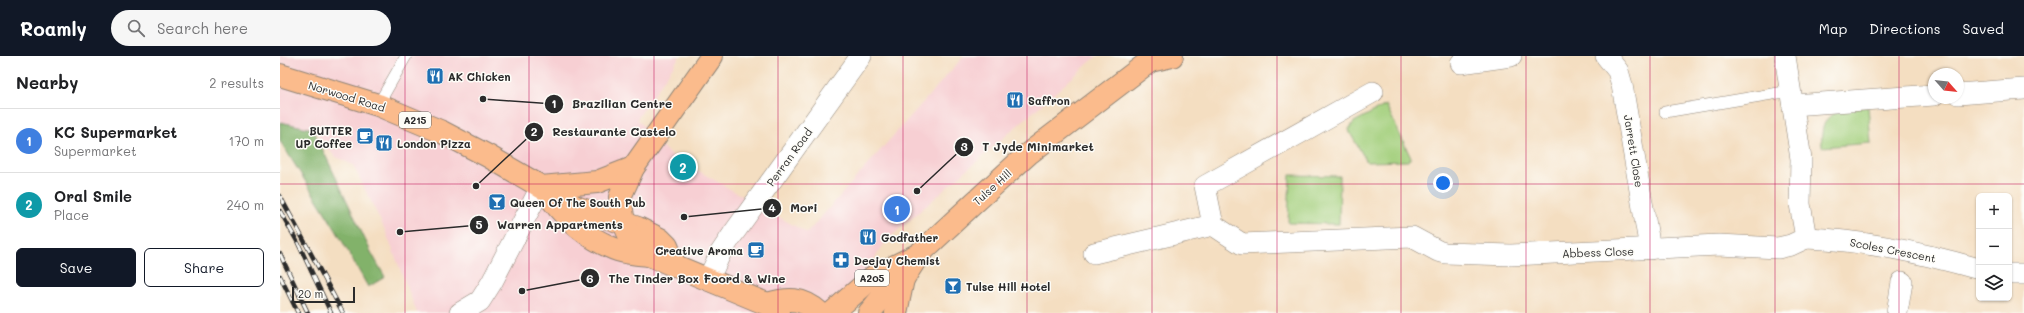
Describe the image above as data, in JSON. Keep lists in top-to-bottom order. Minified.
{"streets":{"main road":["Norwood Road","A215","Tulse Hill","A205"],"street":["Jarrett Close","Perran Road","Scoles Crescent","Abbess Close"]},"crossings":[["Norwood Road","Perran Road"],["Jarrett Close","Abbess Close"],["Tulse Hill","A205"],["Scoles Crescent","Abbess Close"]],"places":{"restaurant":["AK Chicken","Saffron","London Pizza","Godfather"],"other":["Brazilian Centre","Restaurante Castelo","T Jyde Minimarket","Mori","Warren Appartments","The Tinder Box Foord & Wine"],"cafe":["BUTTER UP Coffee","Creative Aroma"],"bar":["Queen Of The South Pub","Tulse Hill Hotel"],"pharmacy":["Deejay Chemist"]},"scale_bar":"20 m","north":"bottom right","page":{"header":"Roamly","search":"Search here","nav":["Map","Directions","Saved"],"heading":["Nearby","2 results"],"list":[{"mark":"1","name":"KC Supermarket","note":"Supermarket","value":"170 m"},{"mark":"2","name":"Oral Smile","note":"Place","value":"240 m"}],"pins":["2","1"],"map_buttons":["+","−"],"buttons":["Save","Share"],"scale":"20 m"}}
